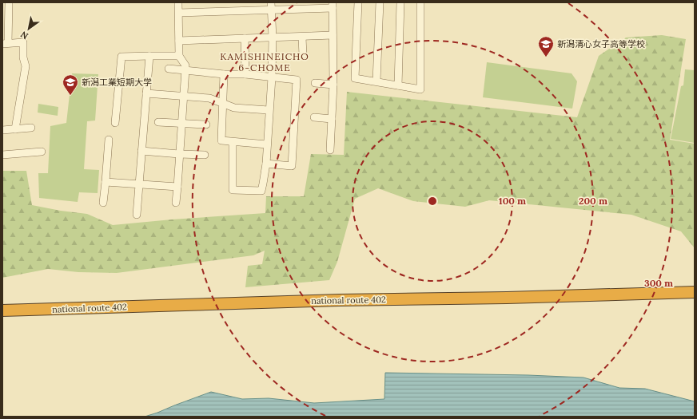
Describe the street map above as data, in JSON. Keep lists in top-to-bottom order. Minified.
{"streets":{"highway":["national route 402"]},"districts":["KAMISHINEICHO 6-CHOME"],"places":{"school or university":["新潟清心女子高等学校","新潟工業短期大学"]},"north":"bottom left","rings":["100 m","200 m","300 m"]}
